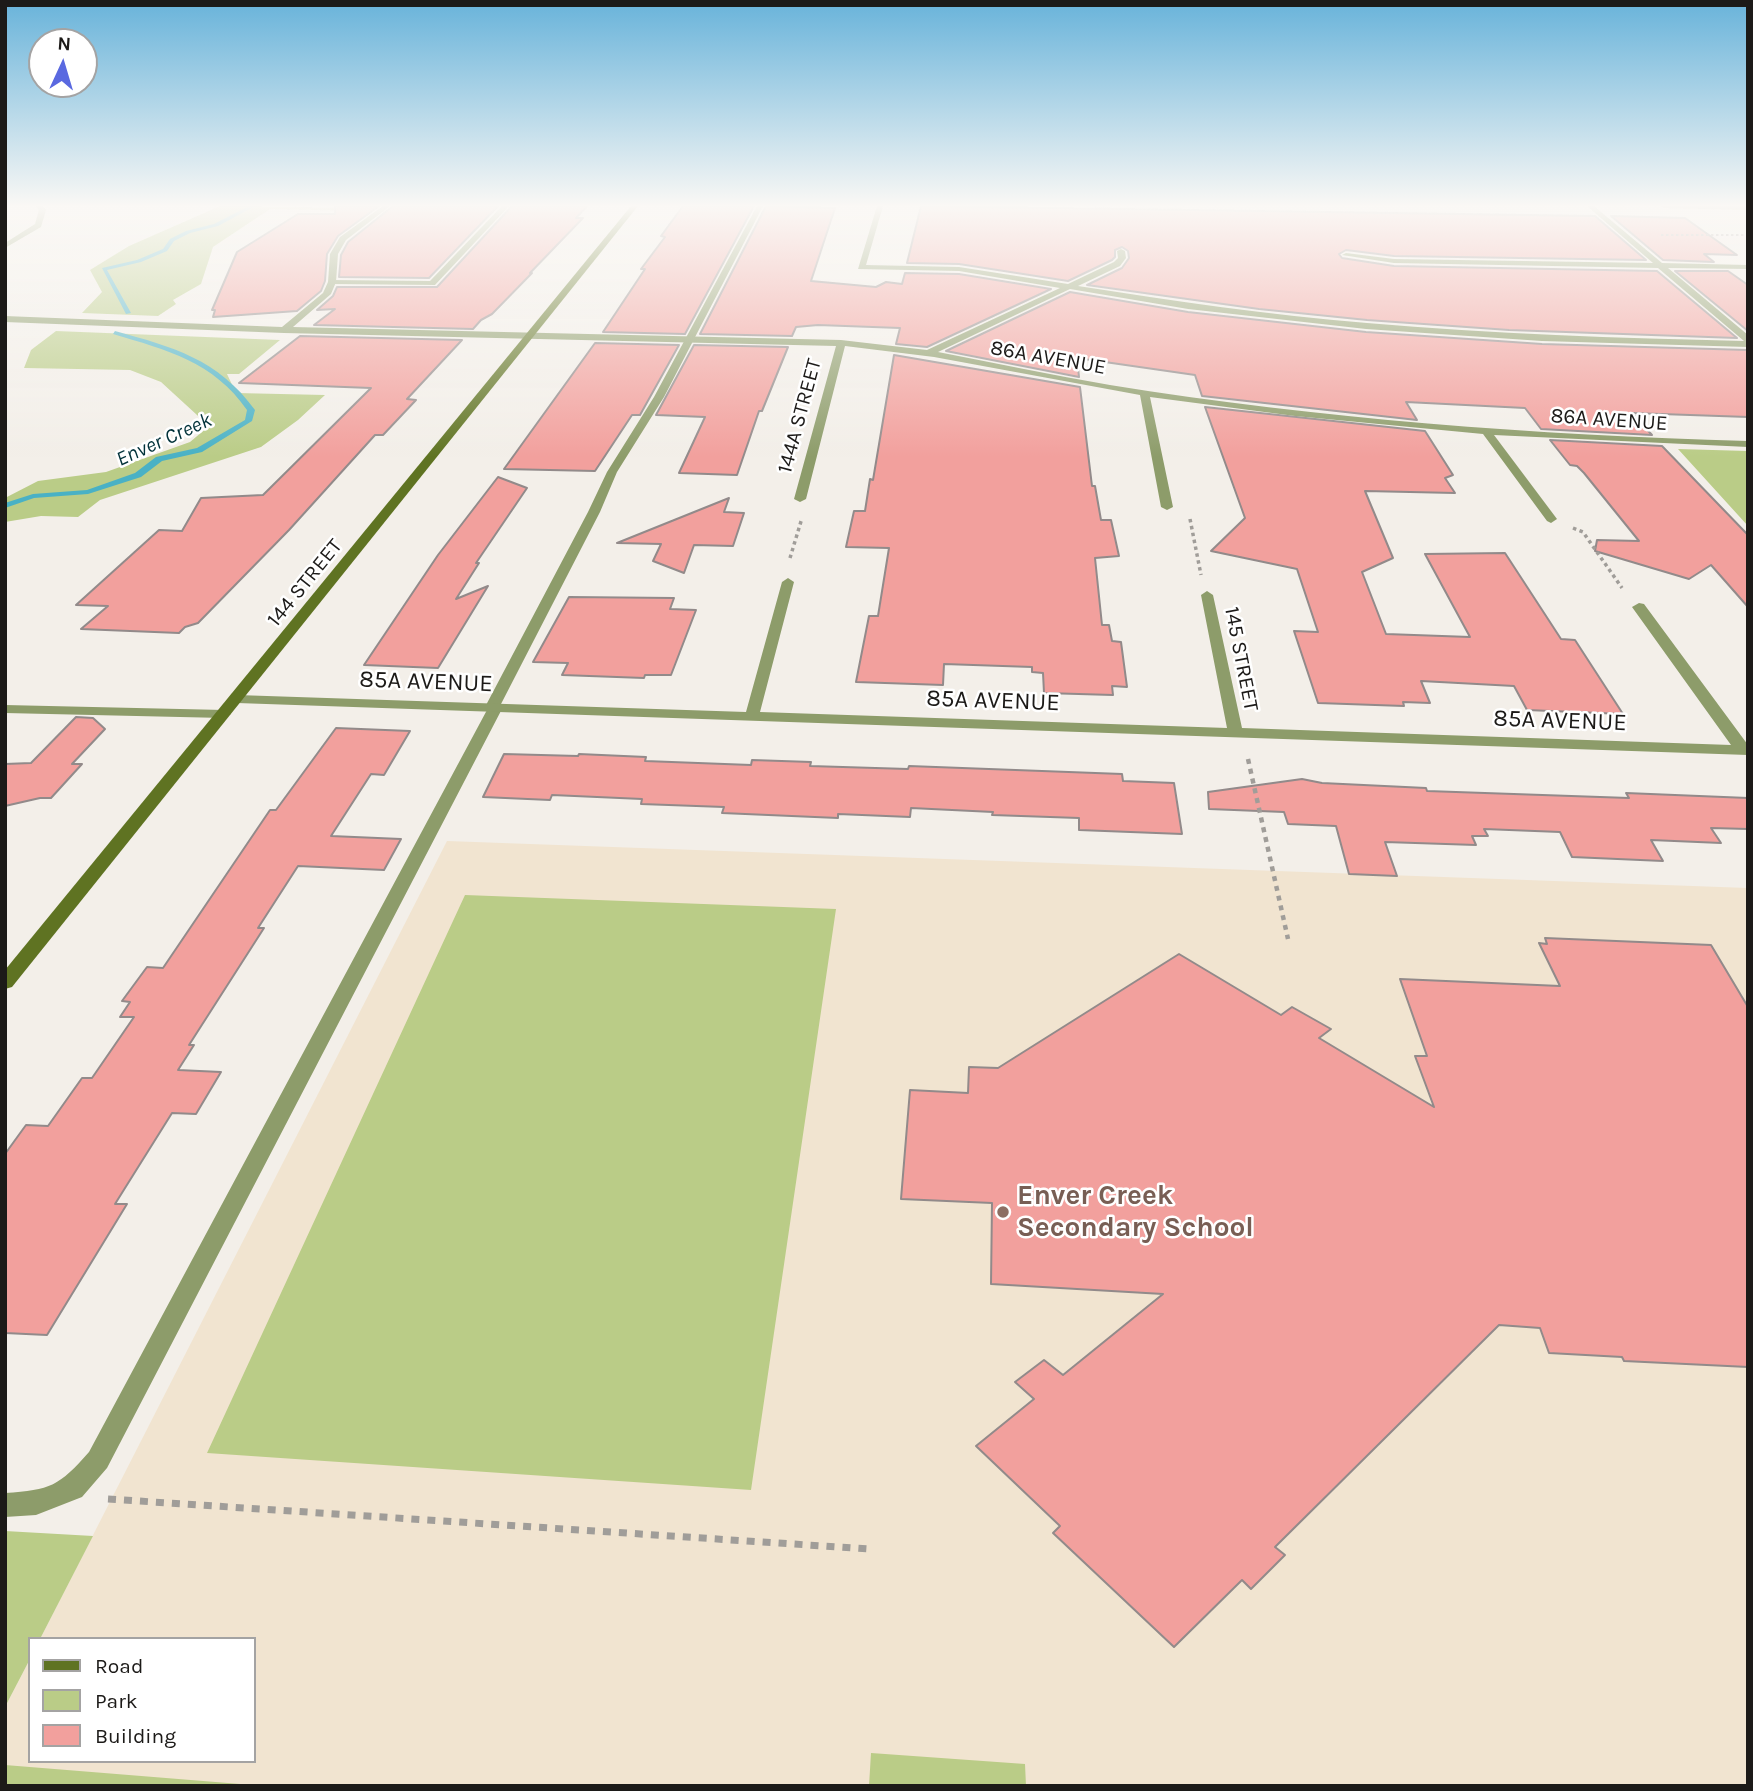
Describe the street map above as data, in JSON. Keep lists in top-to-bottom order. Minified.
{"streets":{"main road":["144 STREET"],"street":["86A AVENUE","144A STREET","145 STREET","85A AVENUE"]},"crossings":[["86A AVENUE","144A STREET"],["86A AVENUE","144 STREET"],["144 STREET","85A AVENUE"],["145 STREET","85A AVENUE"]],"water":["Enver Creek"],"places":["Enver Creek Secondary School"],"legend":["Road","Park","Building"],"north":"top"}
